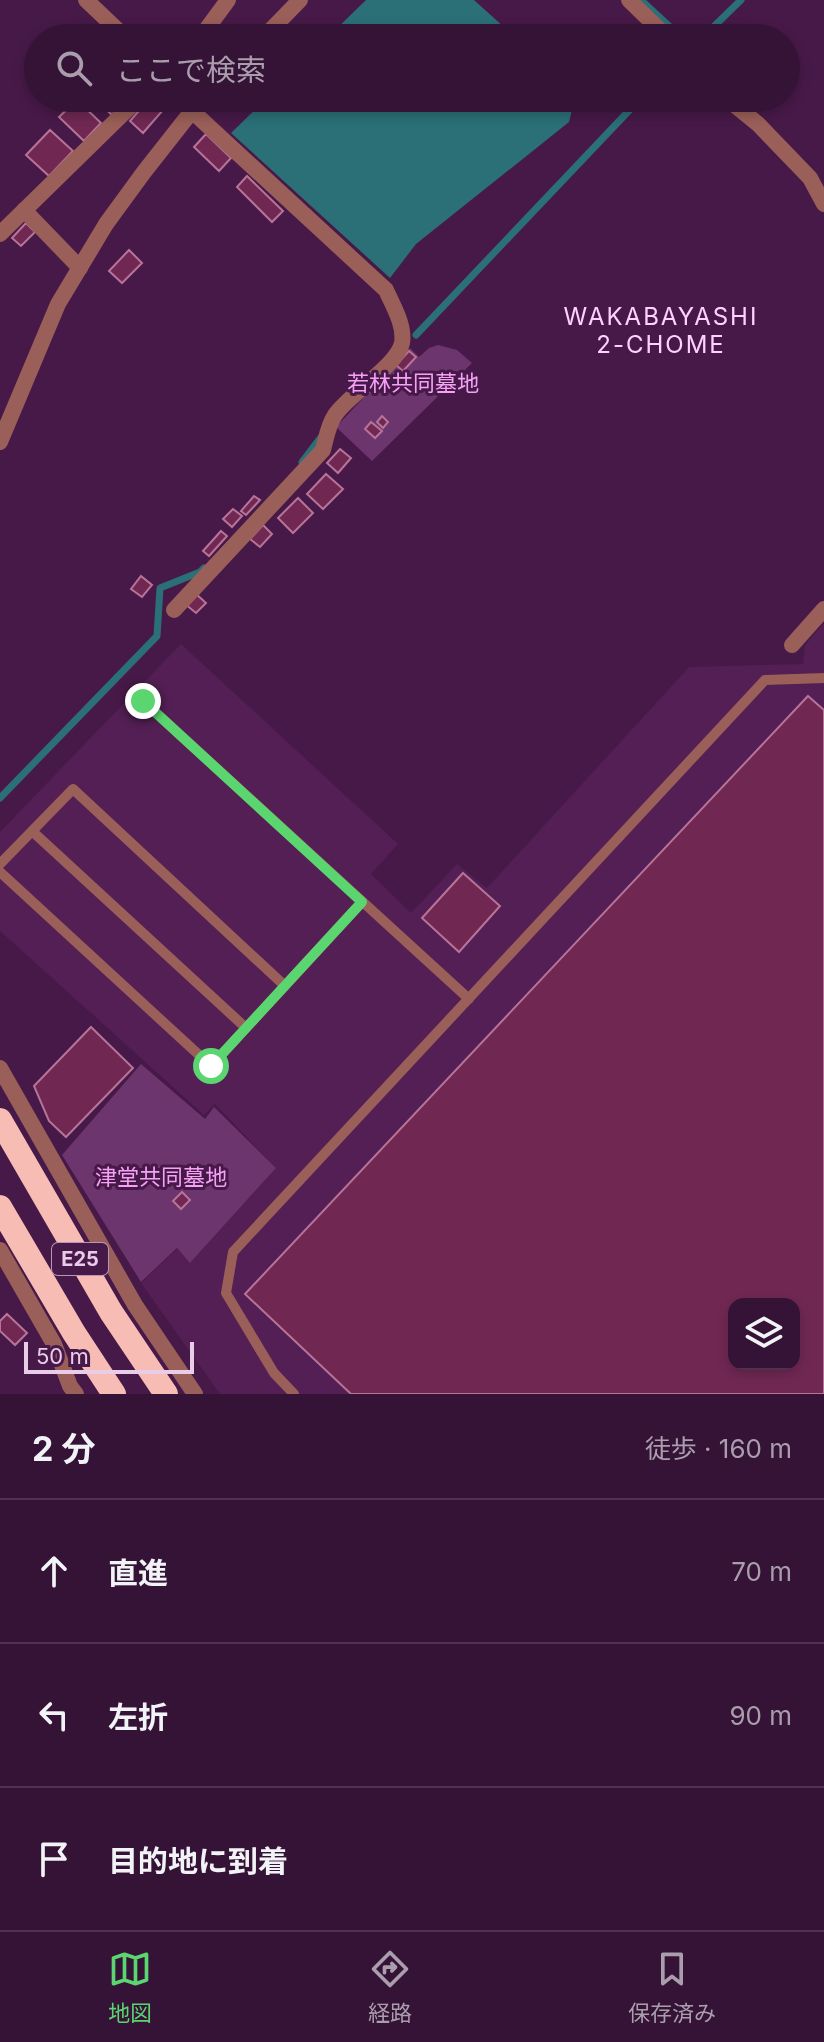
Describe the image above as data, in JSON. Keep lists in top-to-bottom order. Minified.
{"streets":{"highway":["E25"]},"districts":["WAKABAYASHI 2-CHOME"],"parks":["若林共同墓地","津堂共同墓地"],"scale_bar":"50 m","page":{"search":"ここで検索","scale":"50 m","heading":["2 分","徒歩 · 160 m"],"list":[["直進","70 m"],["左折","90 m"],"目的地に到着"],"nav":["地図","経路","保存済み"]}}
